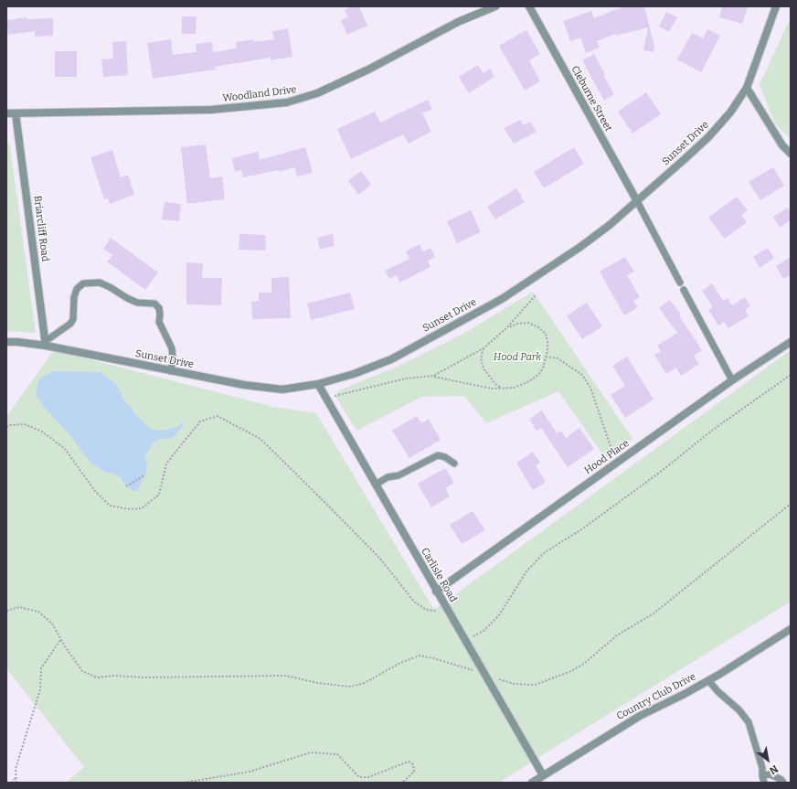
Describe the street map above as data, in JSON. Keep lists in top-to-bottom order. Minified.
{"streets":{"street":["Woodland Drive","Cleburne Street","Sunset Drive","Briarcliff Road","Hood Place","Carlisle Road","Country Club Drive"]},"crossings":[["Woodland Drive","Briarcliff Road"],["Cleburne Street","Sunset Drive"],["Sunset Drive","Briarcliff Road"],["Sunset Drive","Carlisle Road"],["Hood Place","Carlisle Road"],["Carlisle Road","Country Club Drive"]],"parks":["Hood Park"],"north":"bottom right"}
